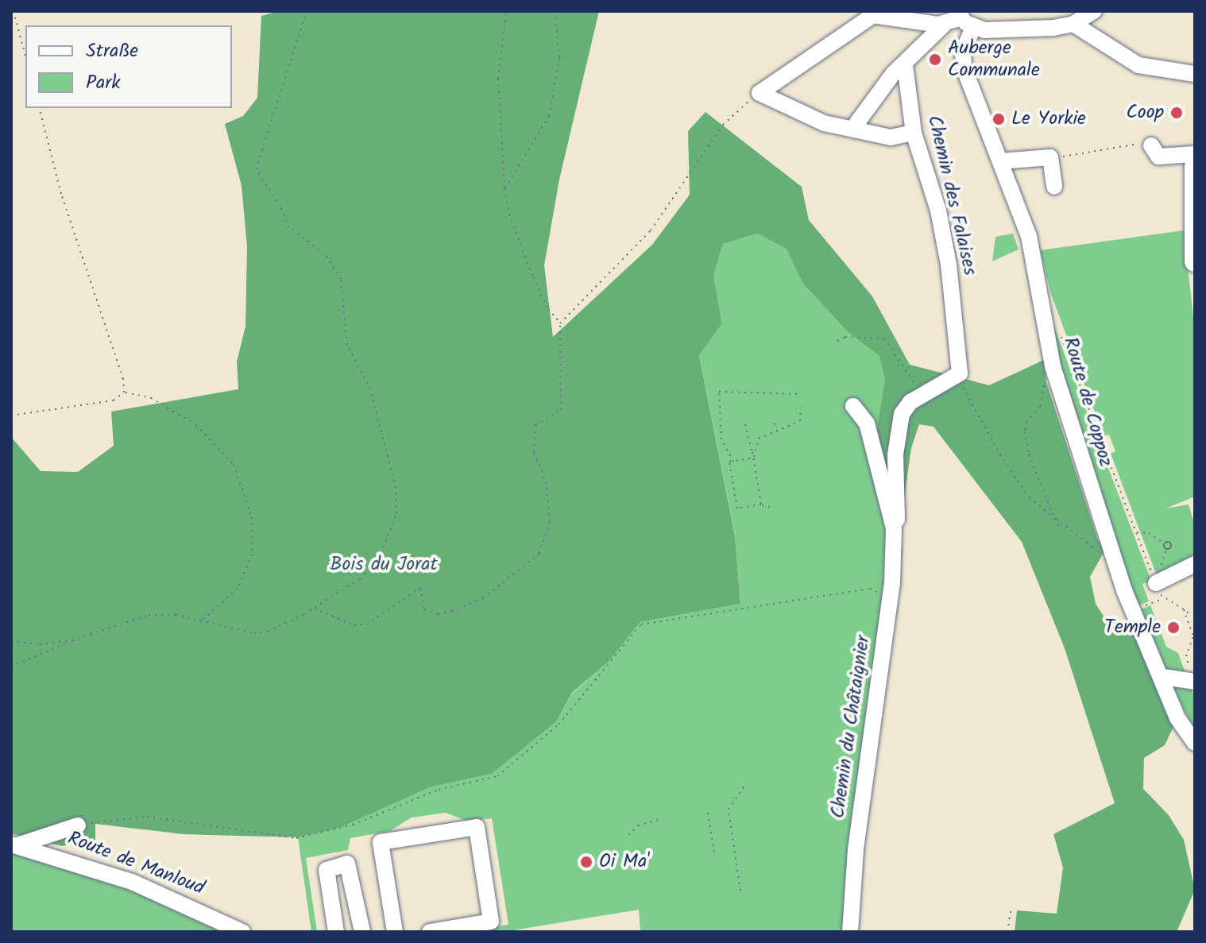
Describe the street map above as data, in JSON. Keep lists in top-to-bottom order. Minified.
{"streets":{"street":["Chemin des Falaises","Route de Coppoz","Chemin du Châtaignier","Route de Manloud"]},"crossings":[["Chemin des Falaises","Chemin du Châtaignier"]],"parks":["Bois du Jorat"],"places":["Auberge Communale","Coop","Le Yorkie","Temple","Oi Ma'"],"legend":["Straße","Park"]}
